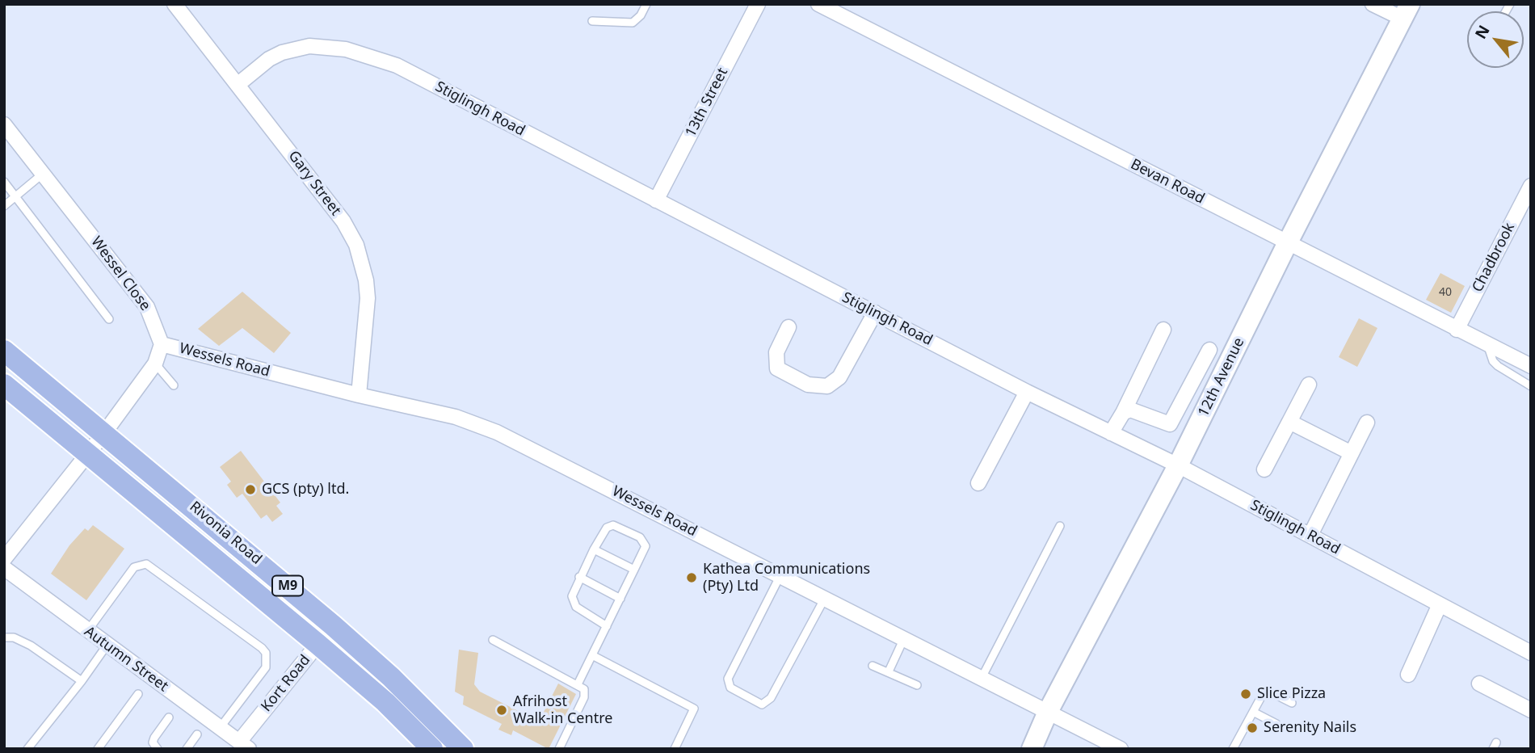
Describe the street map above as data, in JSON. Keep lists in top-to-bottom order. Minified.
{"streets":{"main road":["12th Avenue","Rivonia Road","M9"],"street":["13th Street","Stiglingh Road","Bevan Road","Gary Street","Chadbrook","Wessel Close","Wessels Road","Autumn Street","Kort Road"]},"crossings":[["13th Street","Stiglingh Road"],["Stiglingh Road","Gary Street"],["Stiglingh Road","12th Avenue"],["Bevan Road","Chadbrook"],["Bevan Road","12th Avenue"],["Gary Street","Wessels Road"],["Wessel Close","Wessels Road"],["Wessels Road","12th Avenue"],["Rivonia Road","Kort Road"],["Autumn Street","Kort Road"]],"places":["GCS (pty) ltd.","Kathea Communications (Pty) Ltd","Slice Pizza","Afrihost Walk-in Centre","Serenity Nails"],"house_numbers":["40"],"north":"top left"}
